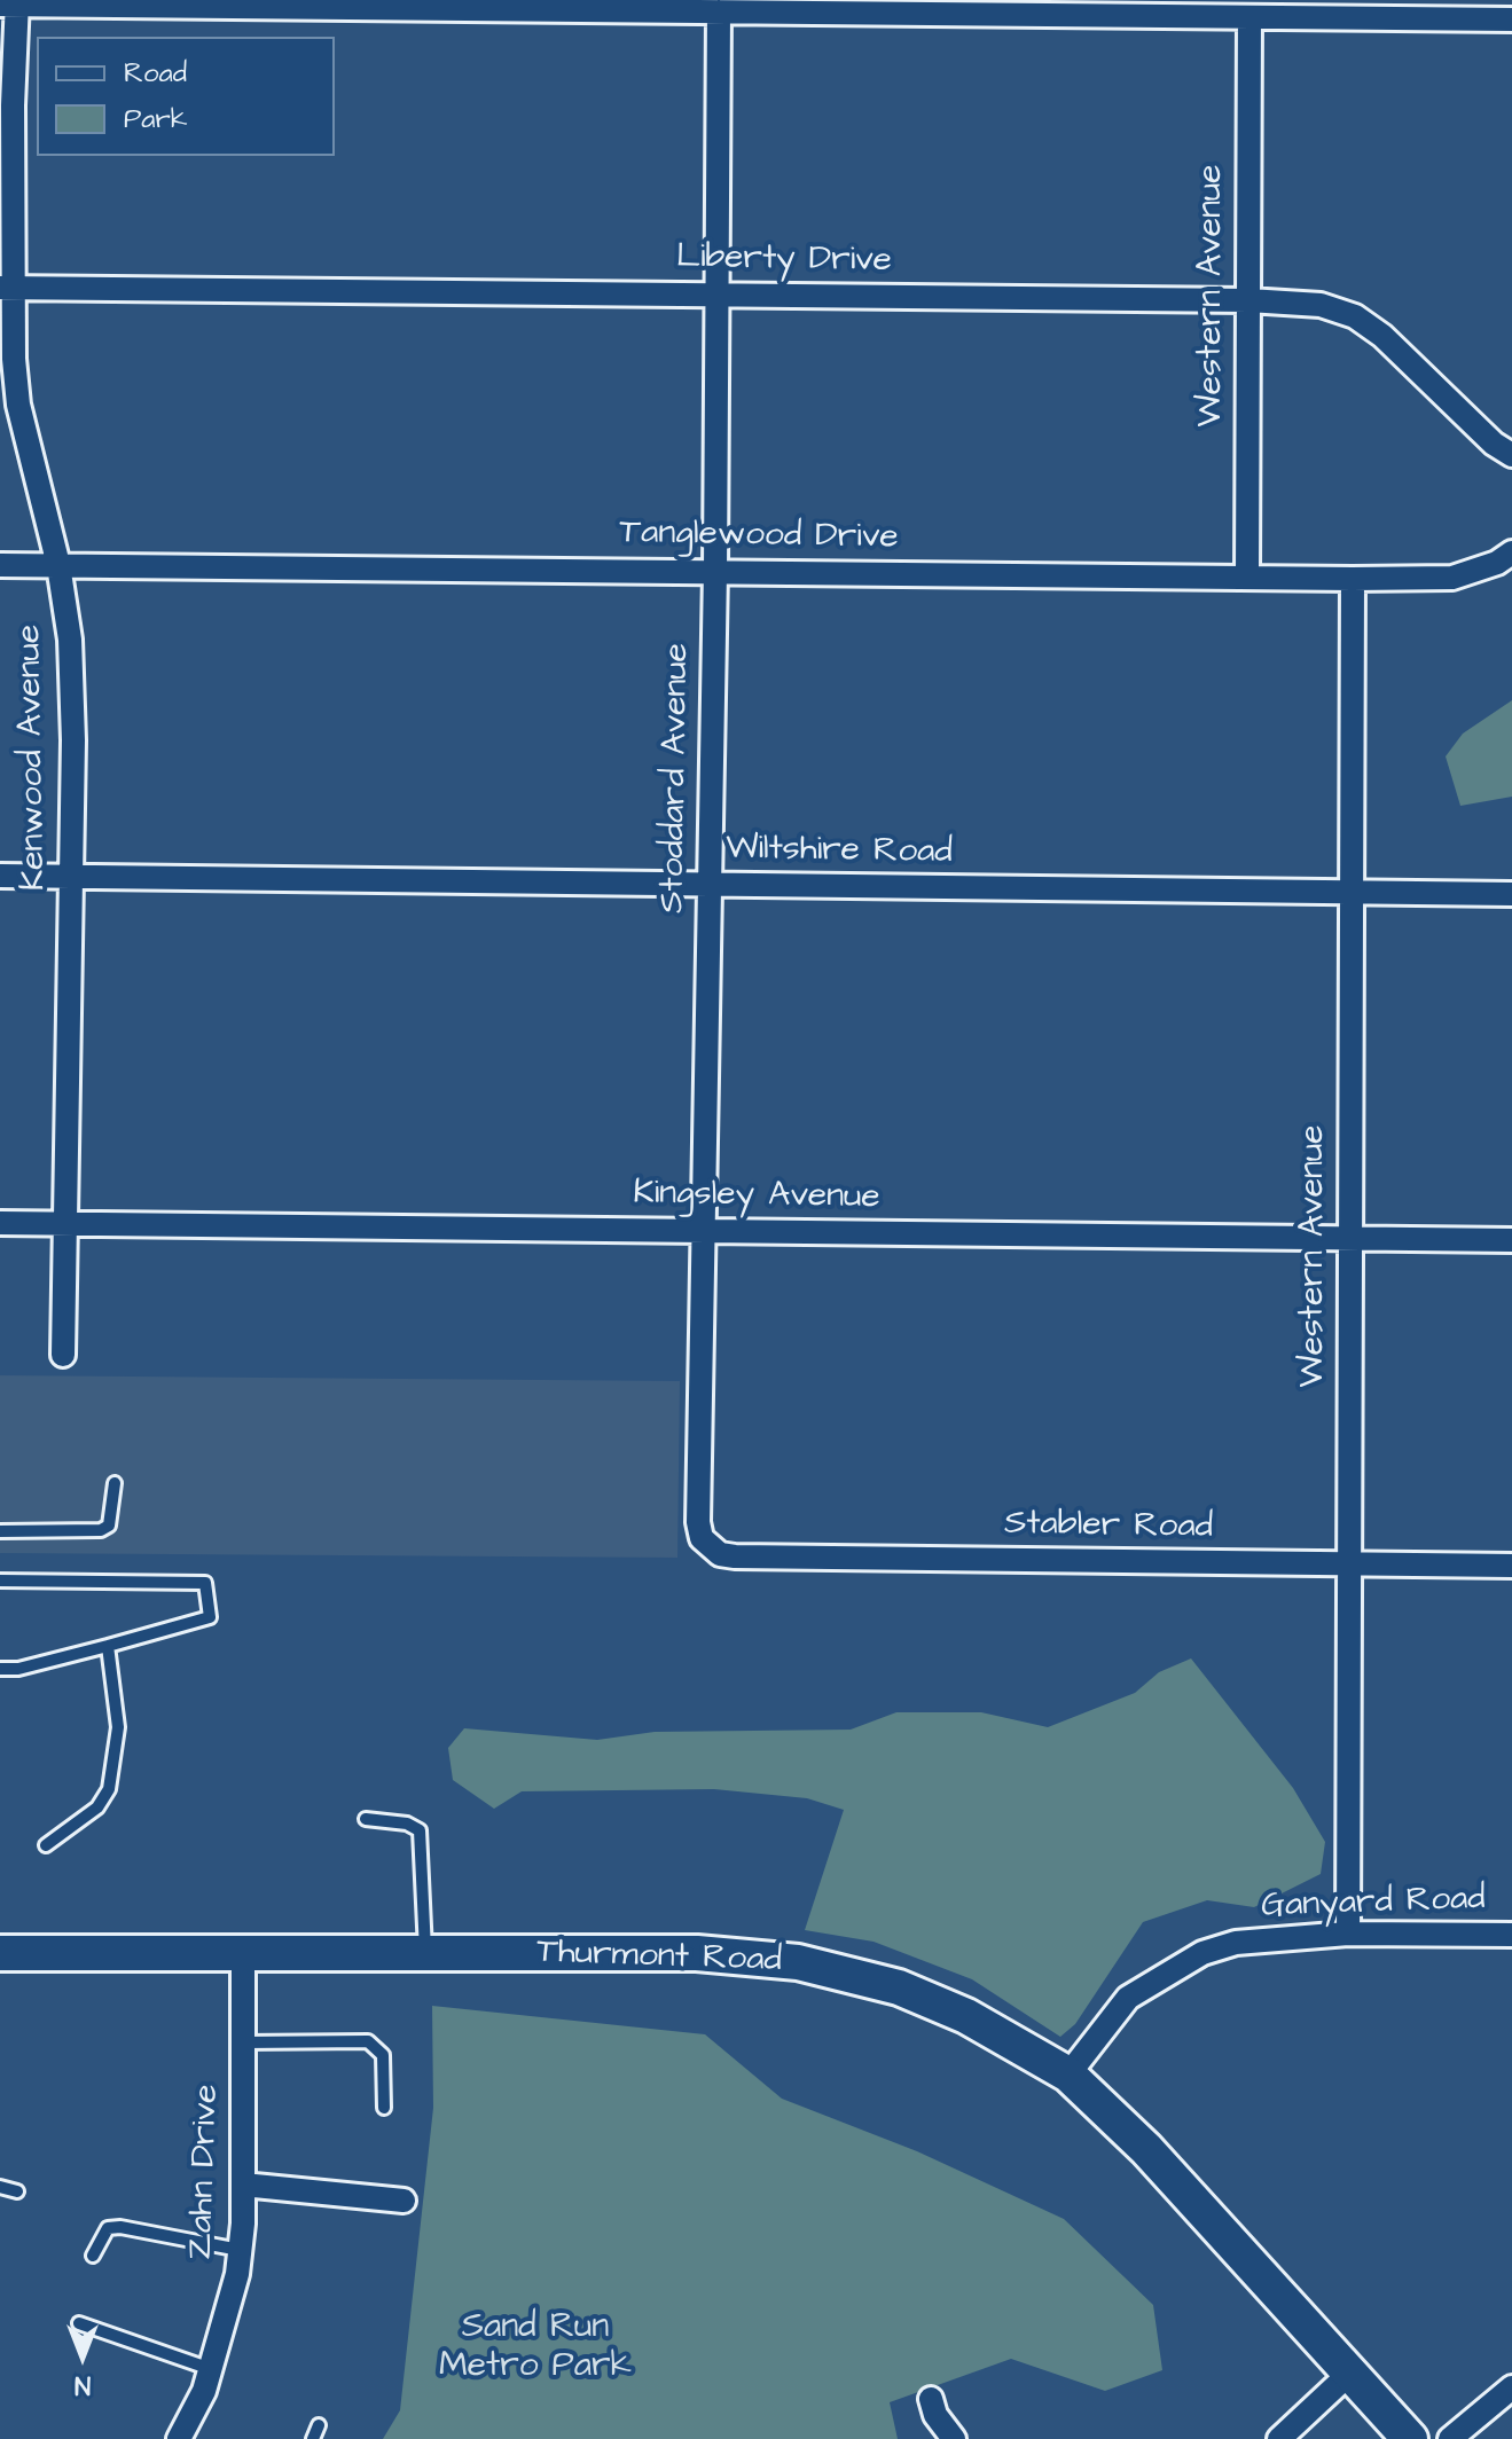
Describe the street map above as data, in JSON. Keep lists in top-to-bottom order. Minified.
{"streets":{"street":["Liberty Drive","Western Avenue","Tanglewood Drive","Kenwood Avenue","Stoddard Avenue","Wiltshire Road","Kingsley Avenue","Stabler Road","Ganyard Road","Thurmont Road","Zahn Drive"]},"crossings":[["Liberty Drive","Western Avenue"],["Liberty Drive","Kenwood Avenue"],["Liberty Drive","Stoddard Avenue"],["Western Avenue","Tanglewood Drive"],["Western Avenue","Wiltshire Road"],["Western Avenue","Kingsley Avenue"],["Western Avenue","Stabler Road"],["Western Avenue","Ganyard Road"],["Tanglewood Drive","Kenwood Avenue"],["Tanglewood Drive","Stoddard Avenue"],["Kenwood Avenue","Wiltshire Road"],["Kenwood Avenue","Kingsley Avenue"],["Stoddard Avenue","Wiltshire Road"],["Stoddard Avenue","Kingsley Avenue"],["Stoddard Avenue","Stabler Road"],["Ganyard Road","Thurmont Road"],["Thurmont Road","Zahn Drive"]],"parks":["Sand Run Metro Park"],"legend":["Road","Park"],"north":"bottom"}
